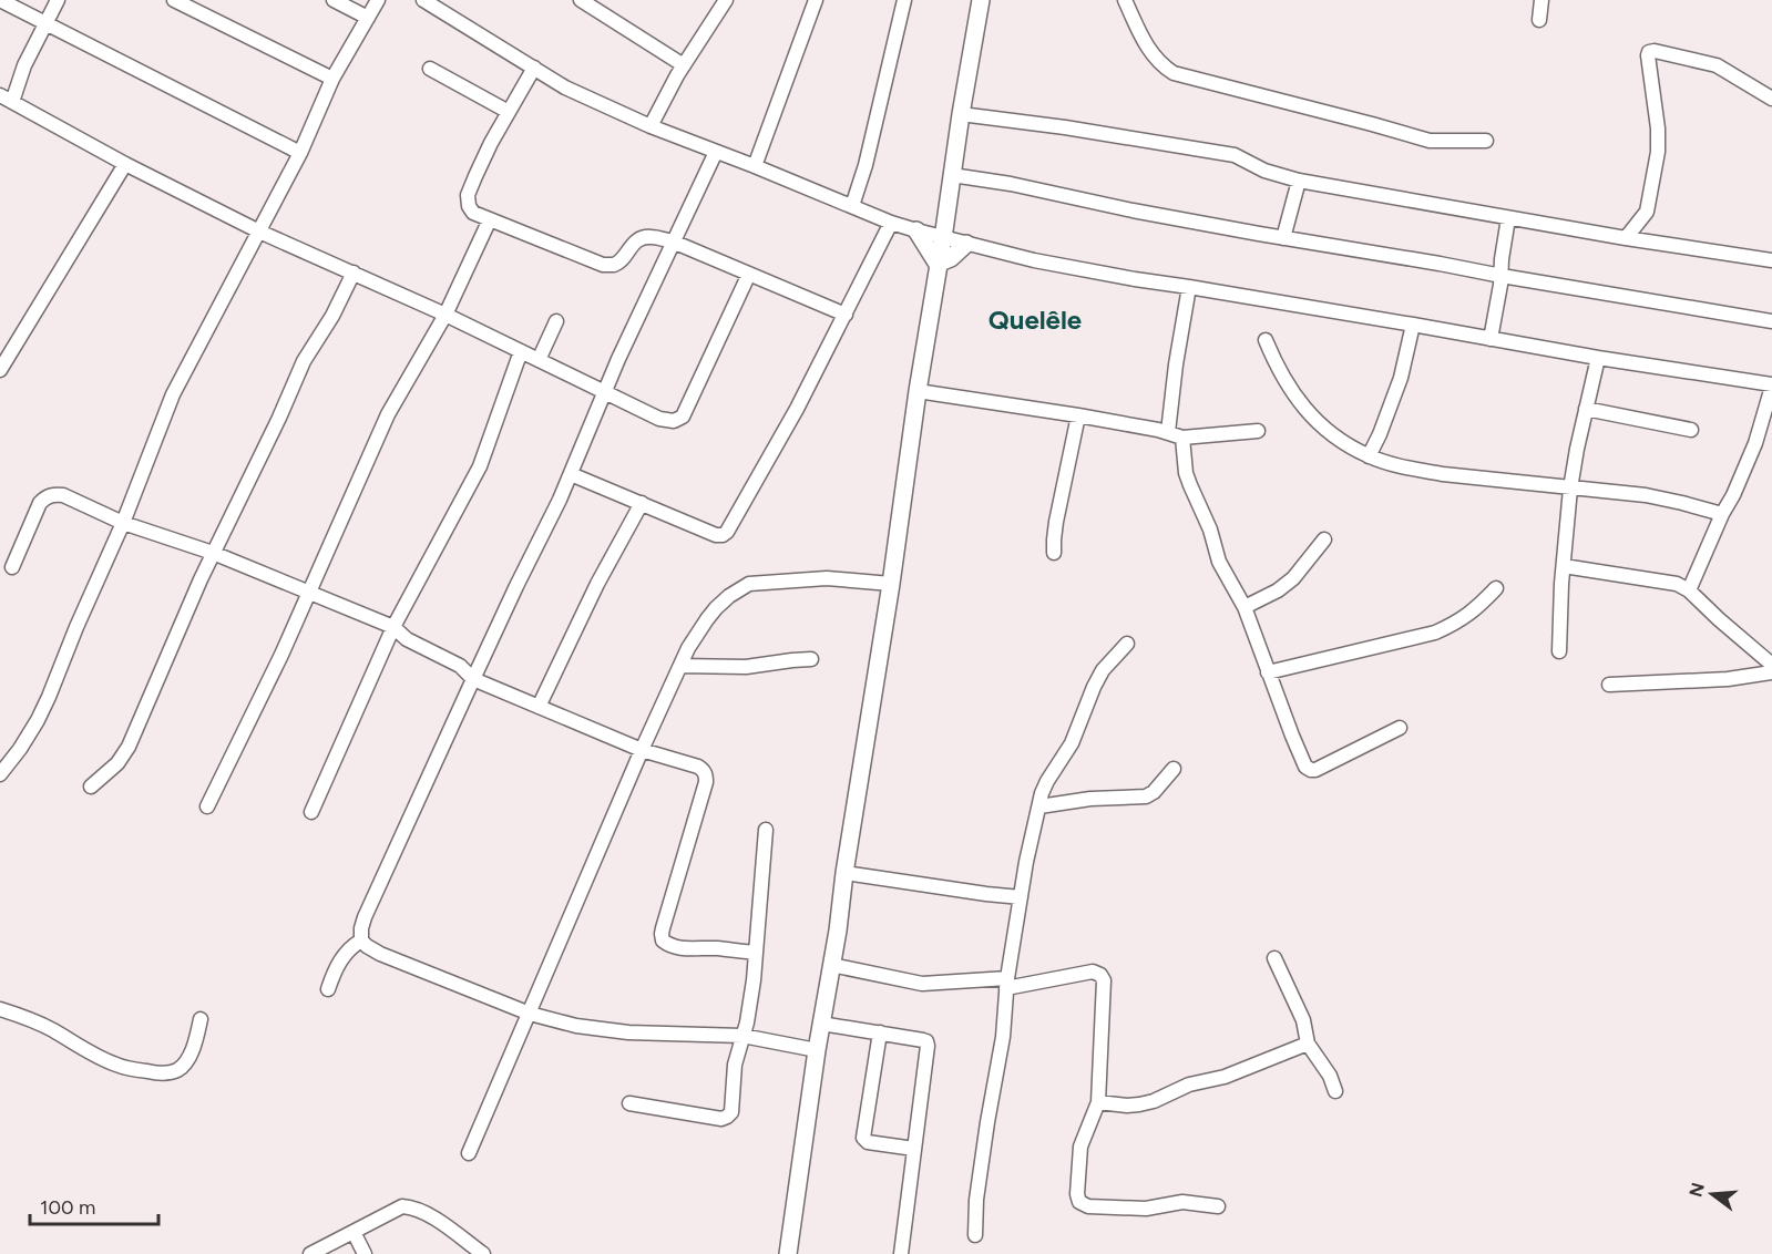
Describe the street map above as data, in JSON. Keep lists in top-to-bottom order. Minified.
{"districts":["Quelêle"],"scale_bar":"100 m","north":"left"}
